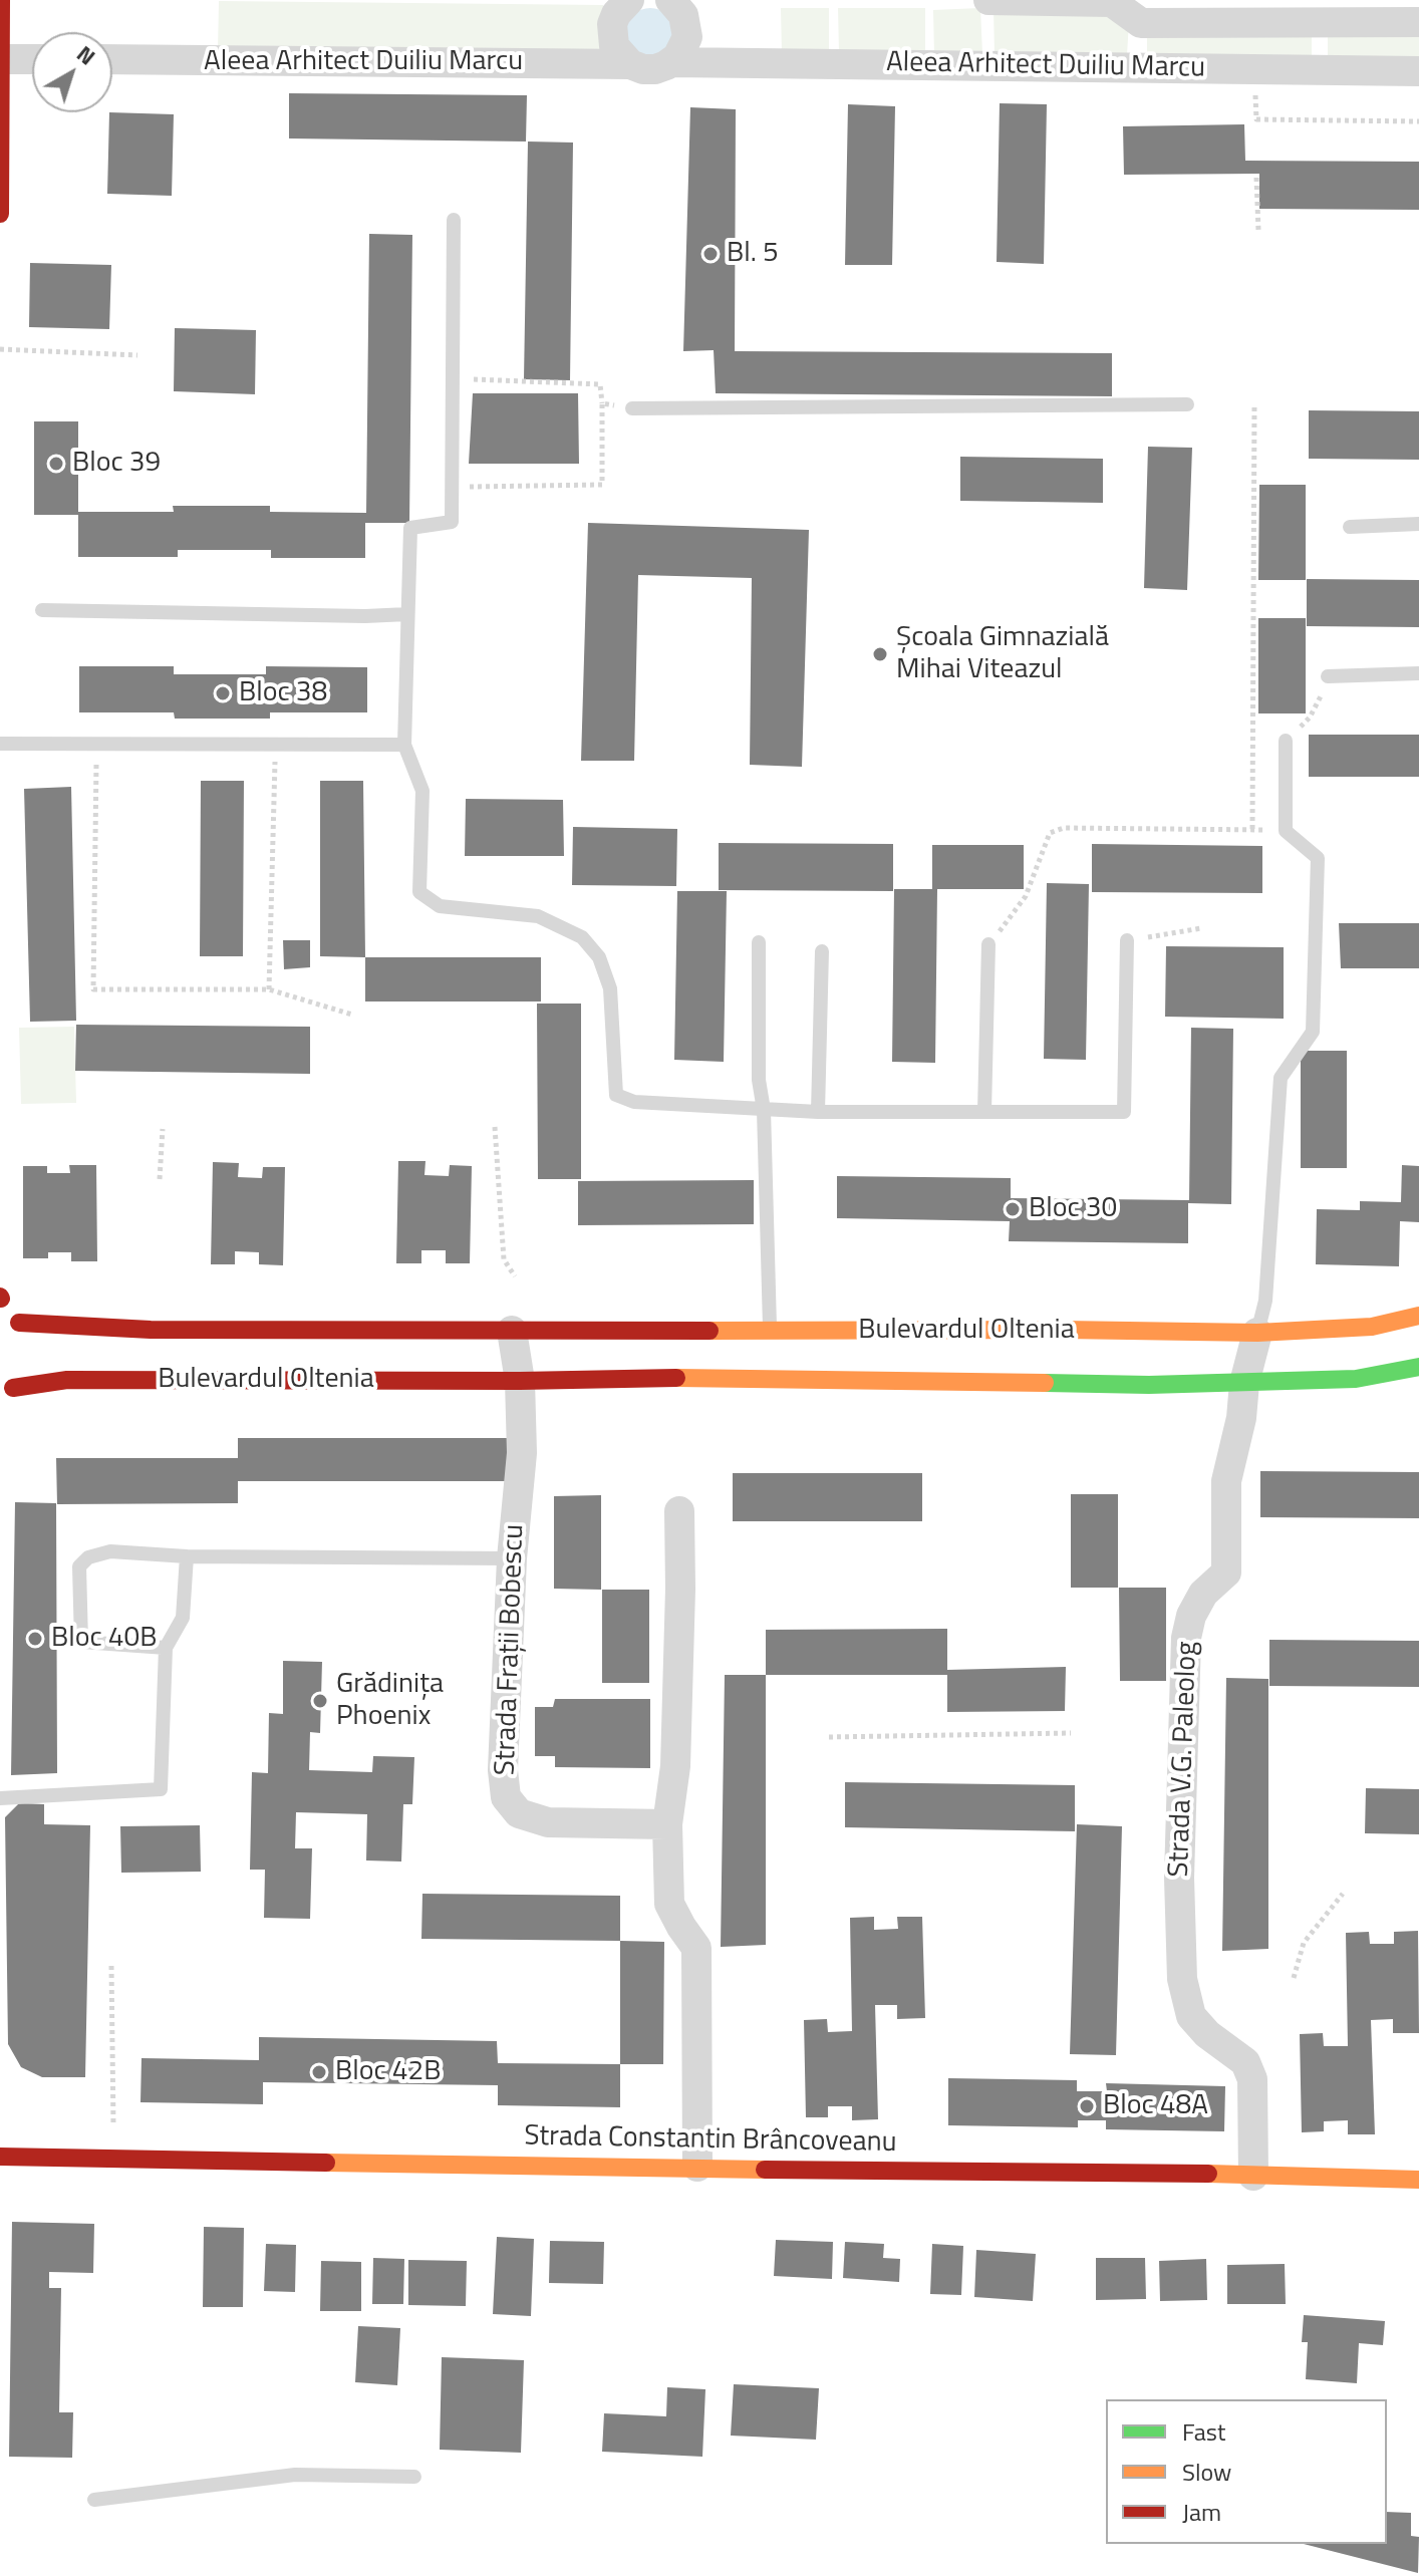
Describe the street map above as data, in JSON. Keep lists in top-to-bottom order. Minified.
{"streets":{"street":["Aleea Arhitect Duiliu Marcu","Bulevardul Oltenia","Strada Frații Bobescu","Strada V.G. Paleolog","Strada Constantin Brâncoveanu"]},"crossings":[["Bulevardul Oltenia","Strada Frații Bobescu"],["Bulevardul Oltenia","Strada V.G. Paleolog"],["Strada V.G. Paleolog","Strada Constantin Brâncoveanu"]],"places":["Bl. 5","Bloc 39","Școala Gimnazială Mihai Viteazul","Bloc 38","Bloc 30","Bloc 40B","Grădinița Phoenix","Bloc 42B","Bloc 48A"],"legend":["Fast","Slow","Jam"],"north":"top right"}
